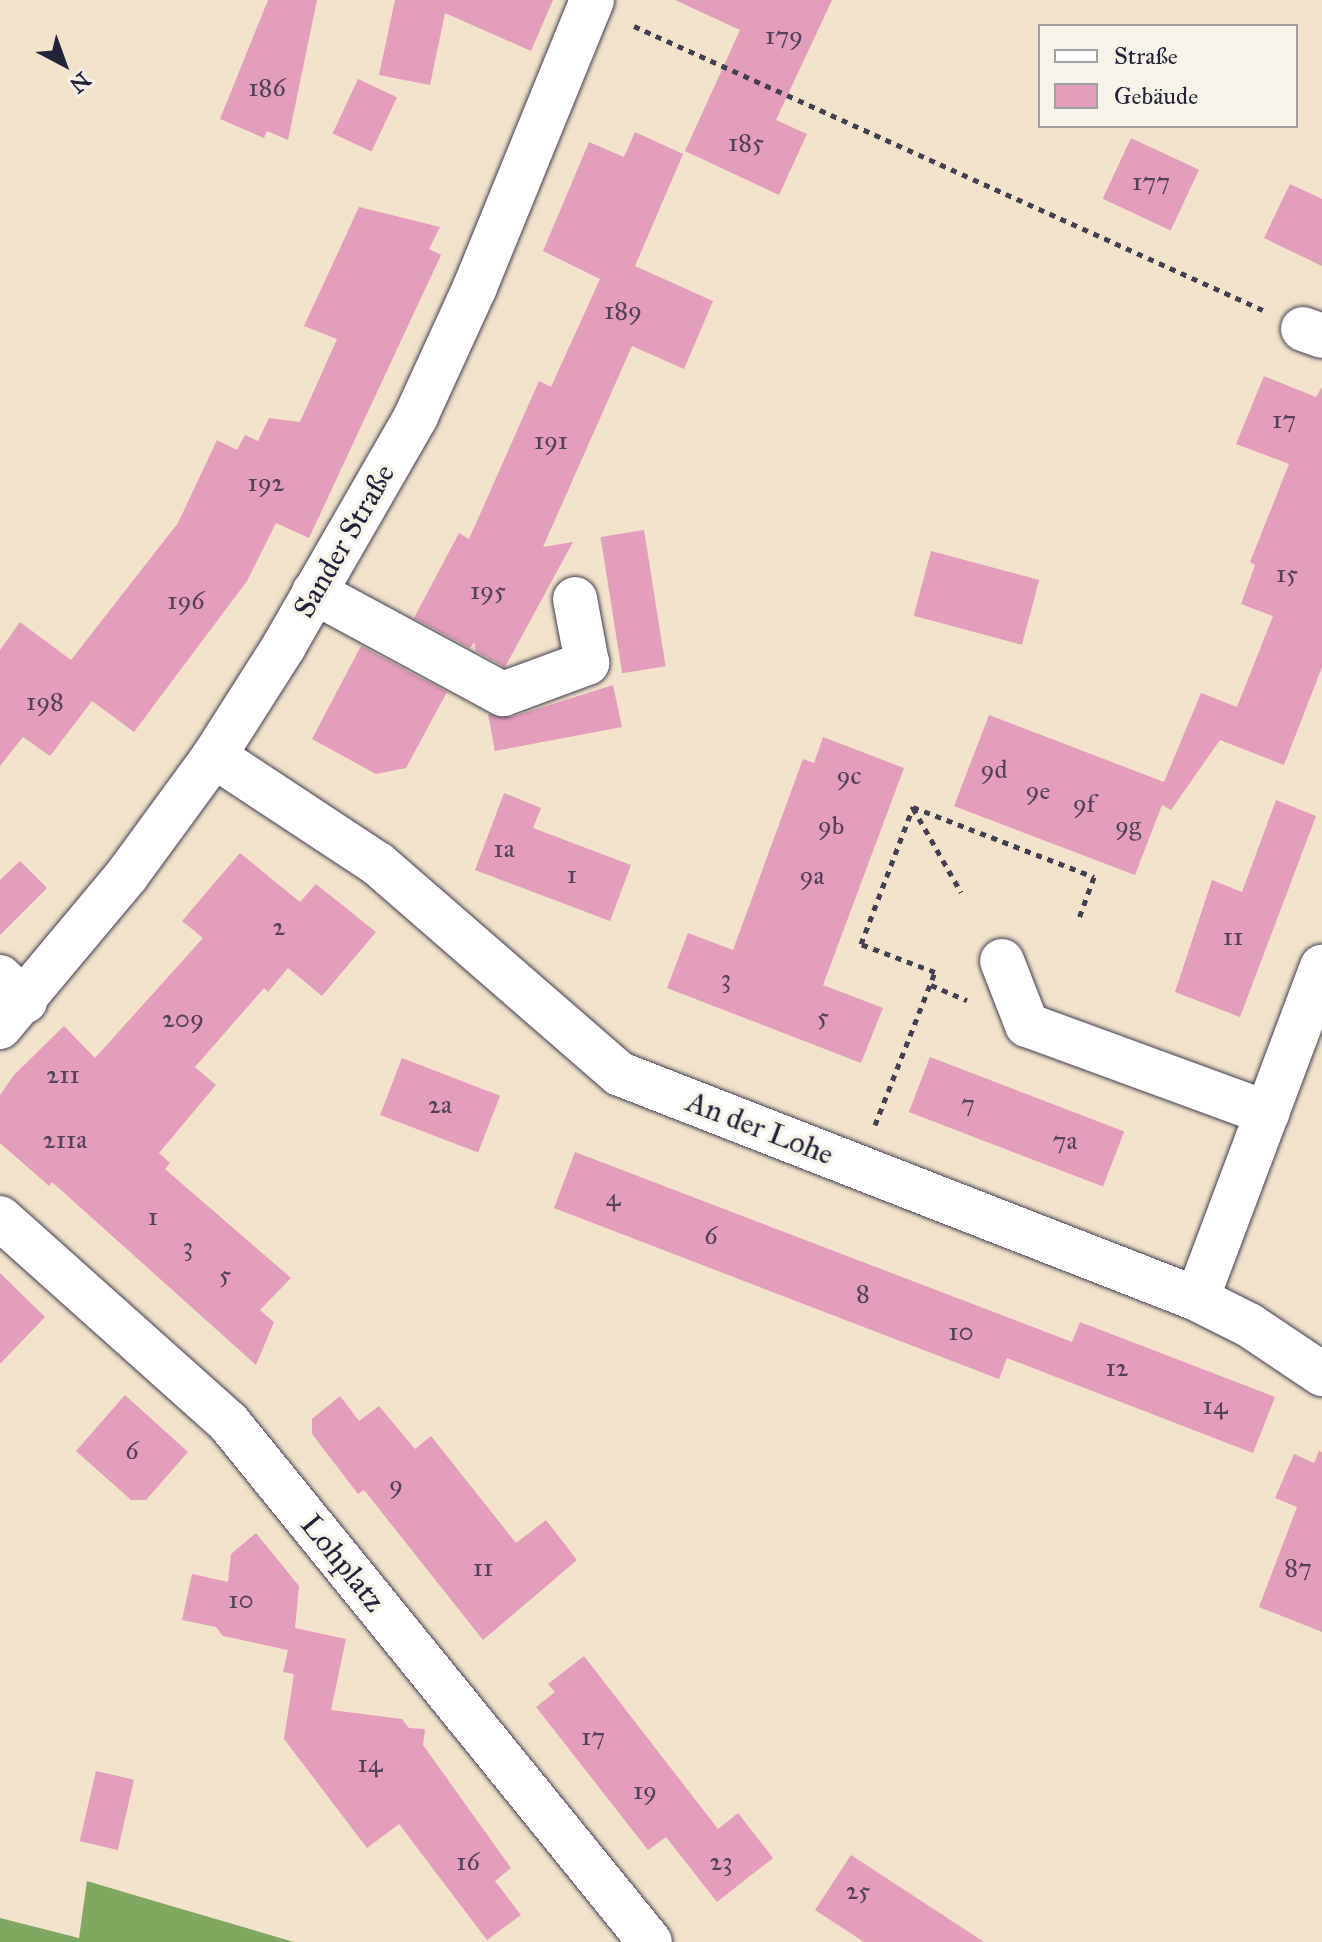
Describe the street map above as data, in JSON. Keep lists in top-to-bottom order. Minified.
{"streets":{"street":["Sander Straße","An der Lohe","Lohplatz"]},"crossings":[["Sander Straße","An der Lohe"]],"house_numbers":["179","186","185","177","189","17","191","192","15","195","196","198","9d","9c","9e","9f","9b","9g","1a","1","9a","2","11","3","5","209","211","7","2a","211a","7a","4","1","6","3","5","8","10","12","14","6","9","11","87","10","17","14","19","16","23","25"],"legend":["Straße","Gebäude"],"north":"bottom right"}
